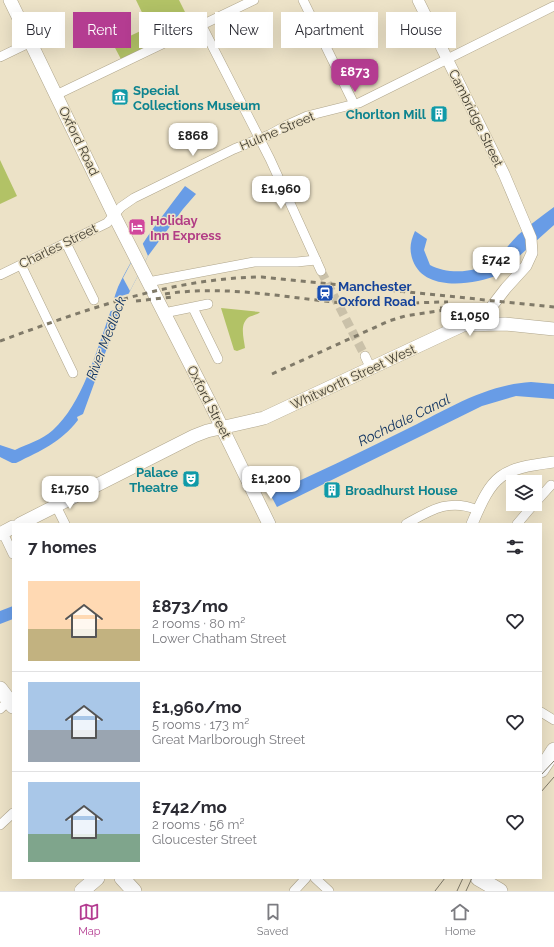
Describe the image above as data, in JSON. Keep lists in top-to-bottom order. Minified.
{"streets":{"main road":["Oxford Road","Whitworth Street West","Oxford Street"],"street":["Cambridge Street","Hulme Street","Charles Street"]},"crossings":[["Cambridge Street","Hulme Street"],["Cambridge Street","Whitworth Street West"],["Hulme Street","Oxford Road"],["Hulme Street","Charles Street"],["Oxford Road","Charles Street"],["Oxford Road","Oxford Street"],["Whitworth Street West","Oxford Street"]],"water":["River Medlock","Rochdale Canal"],"places":{"museum":["Special Collections Museum"],"building":["Chorlton Mill","Broadhurst House"],"hotel":["Holiday Inn Express"],"station":["Manchester Oxford Road"],"theatre":["Palace Theatre"]},"page":{"chip":["Buy","Rent","Filters","New","Apartment","House"],"price":["£873","£868","£1,960","£742","£1,050","£1,200","£1,750"],"heading":"7 homes","list":[{"name":"£873/mo","note":"2 rooms · 80 m² · Lower Chatham Street"},{"name":"£1,960/mo","note":"5 rooms · 173 m² · Great Marlborough Street"},{"name":"£742/mo","note":"2 rooms · 56 m² · Gloucester Street"}],"tabs":["Map","Saved","Home"]}}
